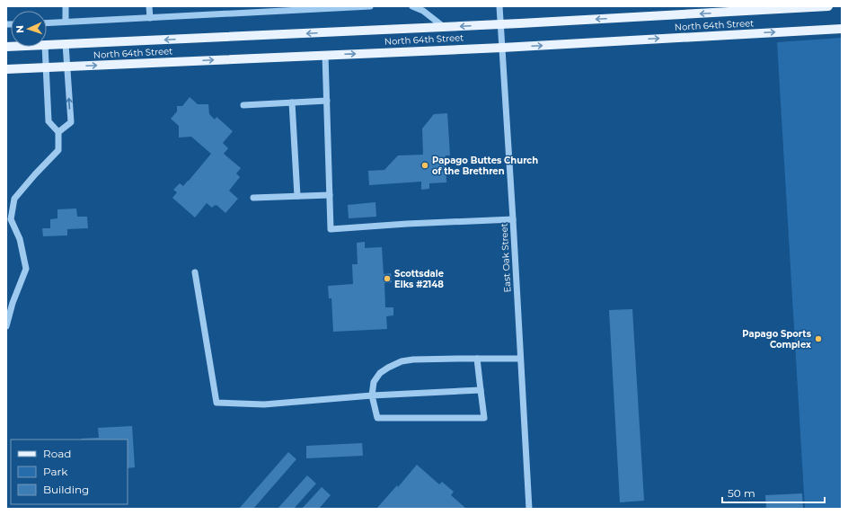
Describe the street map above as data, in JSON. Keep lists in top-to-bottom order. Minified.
{"streets":{"main road":["North 64th Street"],"street":["East Oak Street"]},"crossings":[["North 64th Street","East Oak Street"]],"places":["Papago Buttes Church of the Brethren","Scottsdale Elks #2148","Papago Sports Complex"],"legend":["Road","Park","Building"],"scale_bar":"50 m","north":"left"}
